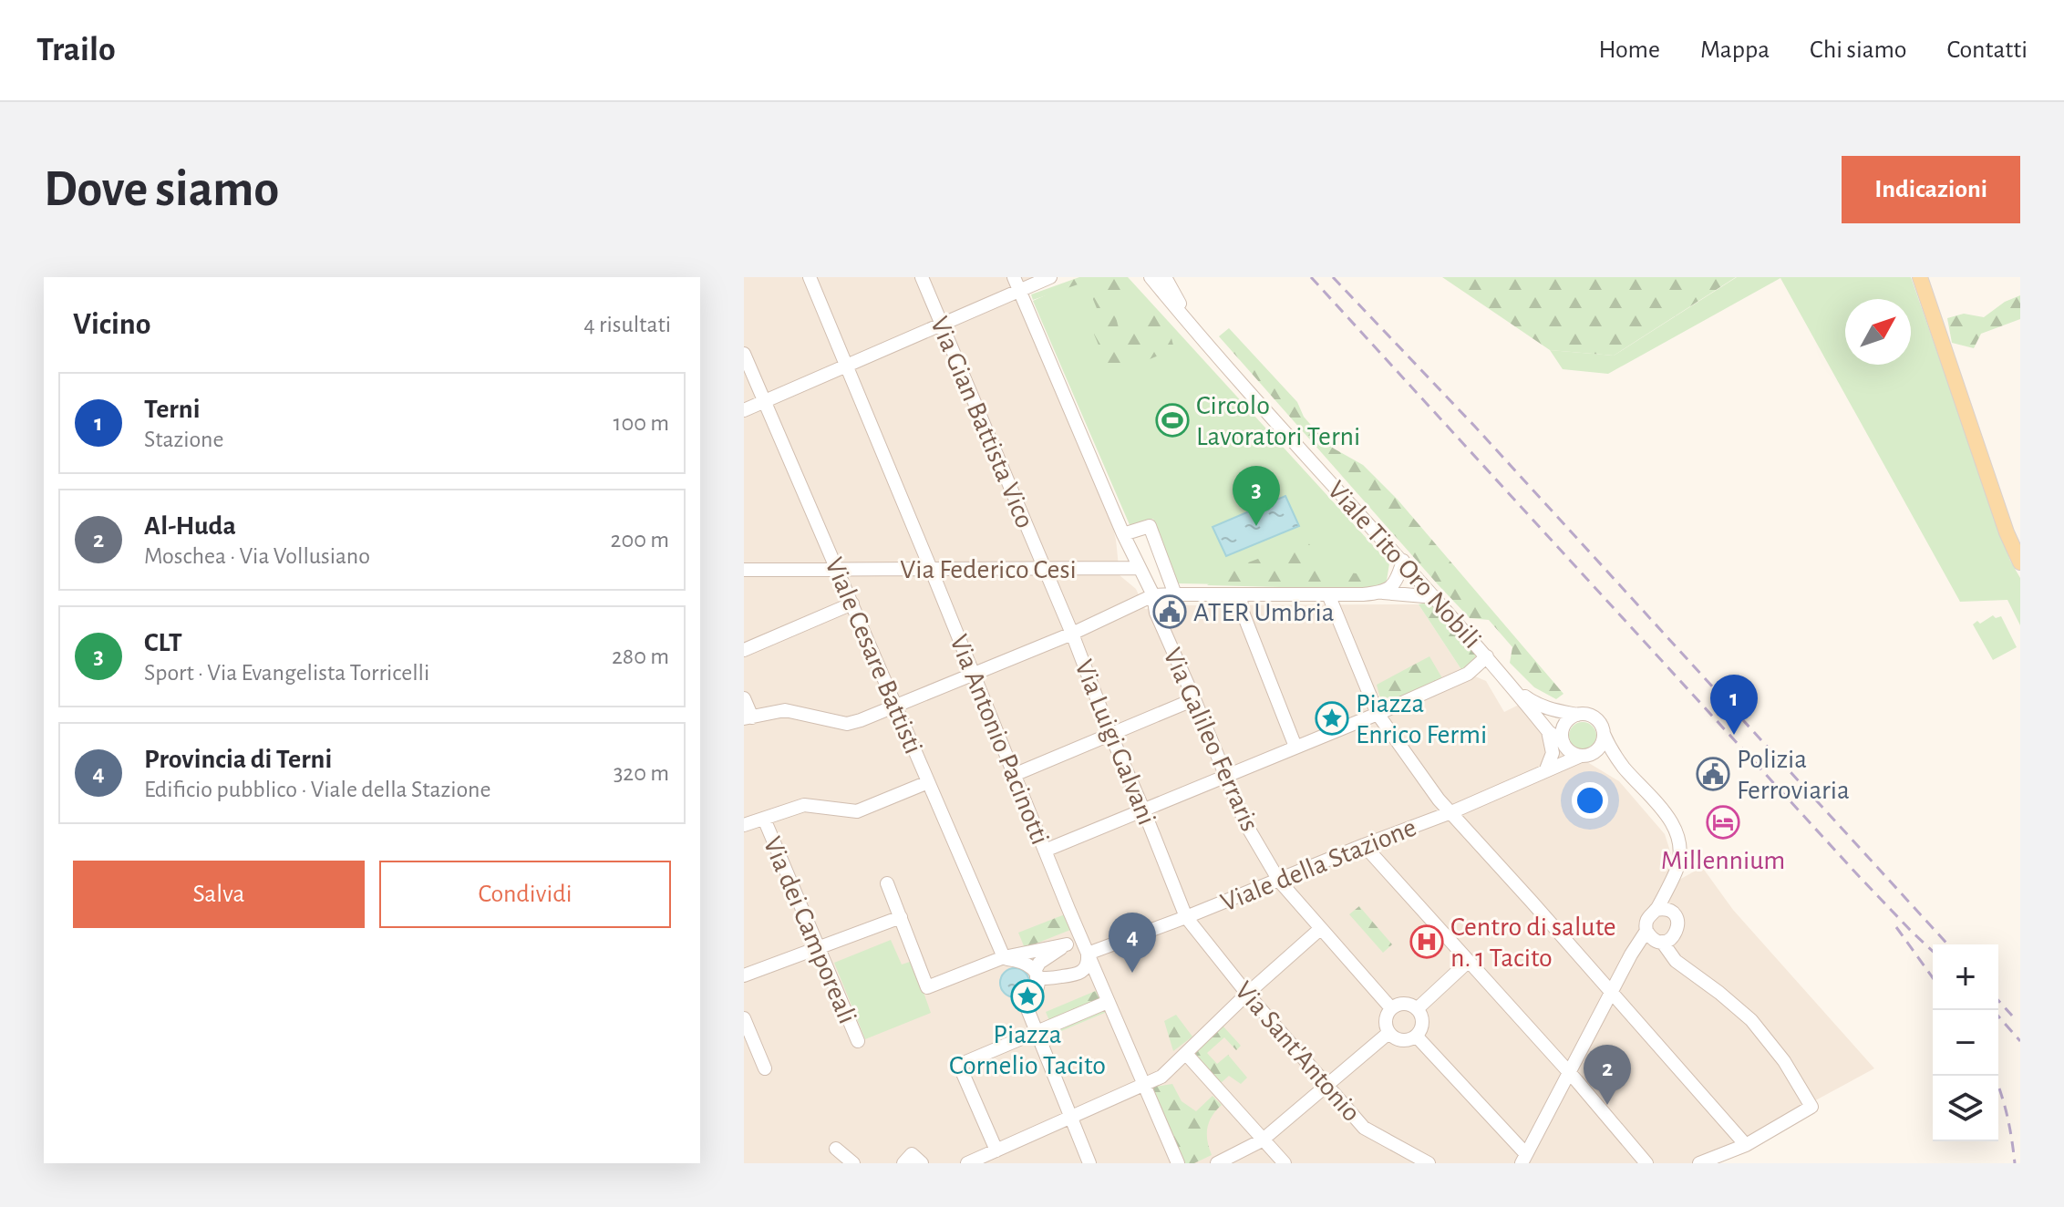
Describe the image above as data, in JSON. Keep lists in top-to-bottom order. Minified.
{"streets":{"street":["Via Gian Battista Vico","Viale Tito Oro Nobili","Via Federico Cesi","Viale Cesare Battisti","Via Antonio Pacinotti","Via Galileo Ferraris","Via Luigi Galvani","Viale della Stazione","Via dei Camporeali","Via Sant'Antonio"]},"crossings":[["Via Gian Battista Vico","Via Federico Cesi"],["Via Gian Battista Vico","Via Luigi Galvani"],["Viale Tito Oro Nobili","Viale della Stazione"],["Via Federico Cesi","Viale Cesare Battisti"],["Via Federico Cesi","Via Antonio Pacinotti"],["Via Federico Cesi","Via Galileo Ferraris"],["Via Federico Cesi","Via Luigi Galvani"],["Via Antonio Pacinotti","Viale della Stazione"],["Via Galileo Ferraris","Viale della Stazione"],["Via Luigi Galvani","Viale della Stazione"],["Via Luigi Galvani","Via Sant'Antonio"],["Viale della Stazione","Via Sant'Antonio"]],"places":{"sports":["Circolo Lavoratori Terni"],"public building":["ATER Umbria","Polizia Ferroviaria"],"place":["Piazza Enrico Fermi","Piazza Cornelio Tacito"],"hotel":["Millennium"],"hospital":["Centro di salute n. 1 Tacito"]},"north":"top right","page":{"header":"Trailo","nav":["Home","Mappa","Chi siamo","Contatti"],"buttons":["Indicazioni",["Salva","Condividi"]],"title":"Dove siamo","heading":["Vicino","4 risultati"],"list":[{"mark":"1","name":"Terni","note":"Stazione","value":"100 m"},{"mark":"2","name":"Al-Huda","note":"Moschea · Via Vollusiano","value":"200 m"},{"mark":"3","name":"CLT","note":"Sport · Via Evangelista Torricelli","value":"280 m"},{"mark":"4","name":"Provincia di Terni","note":"Edificio pubblico · Viale della Stazione","value":"320 m"}],"pins":["3","1","4","2"],"map_buttons":["+","−"]}}
